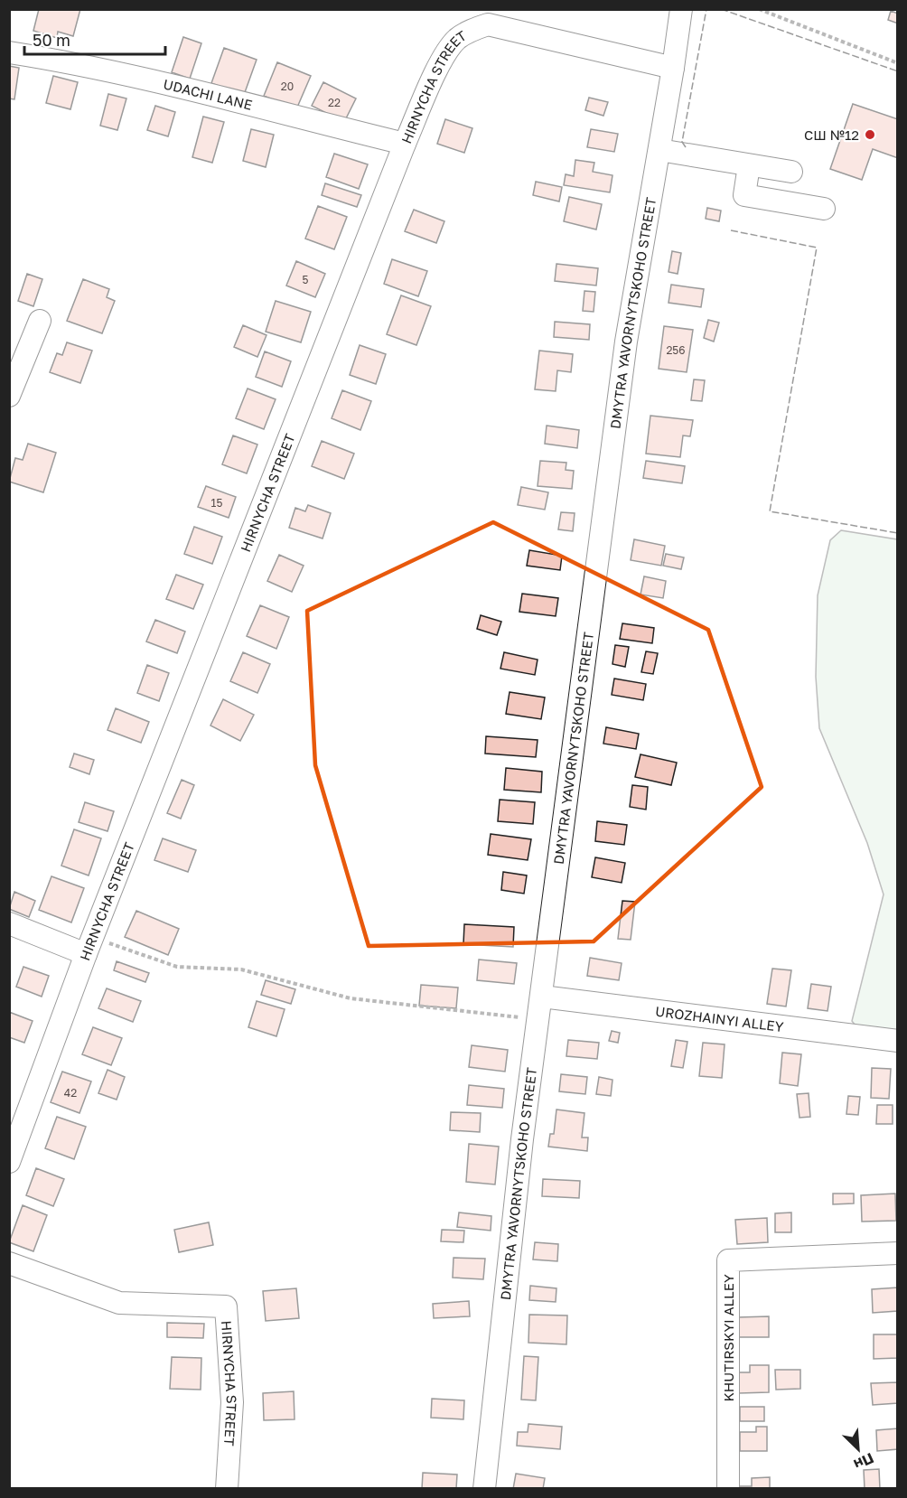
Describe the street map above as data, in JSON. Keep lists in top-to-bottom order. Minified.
{"streets":{"street":["HIRNYCHA STREET","UDACHI LANE","DMYTRA YAVORNYTSKOHO STREET","UROZHAINYI ALLEY","KHUTIRSKYI ALLEY"]},"crossings":[["HIRNYCHA STREET","UDACHI LANE"],["HIRNYCHA STREET","DMYTRA YAVORNYTSKOHO STREET"],["DMYTRA YAVORNYTSKOHO STREET","UROZHAINYI ALLEY"]],"places":["СШ №12"],"house_numbers":["20","22","5","256","15","42"],"scale_bar":"50 m","north":"bottom right"}
